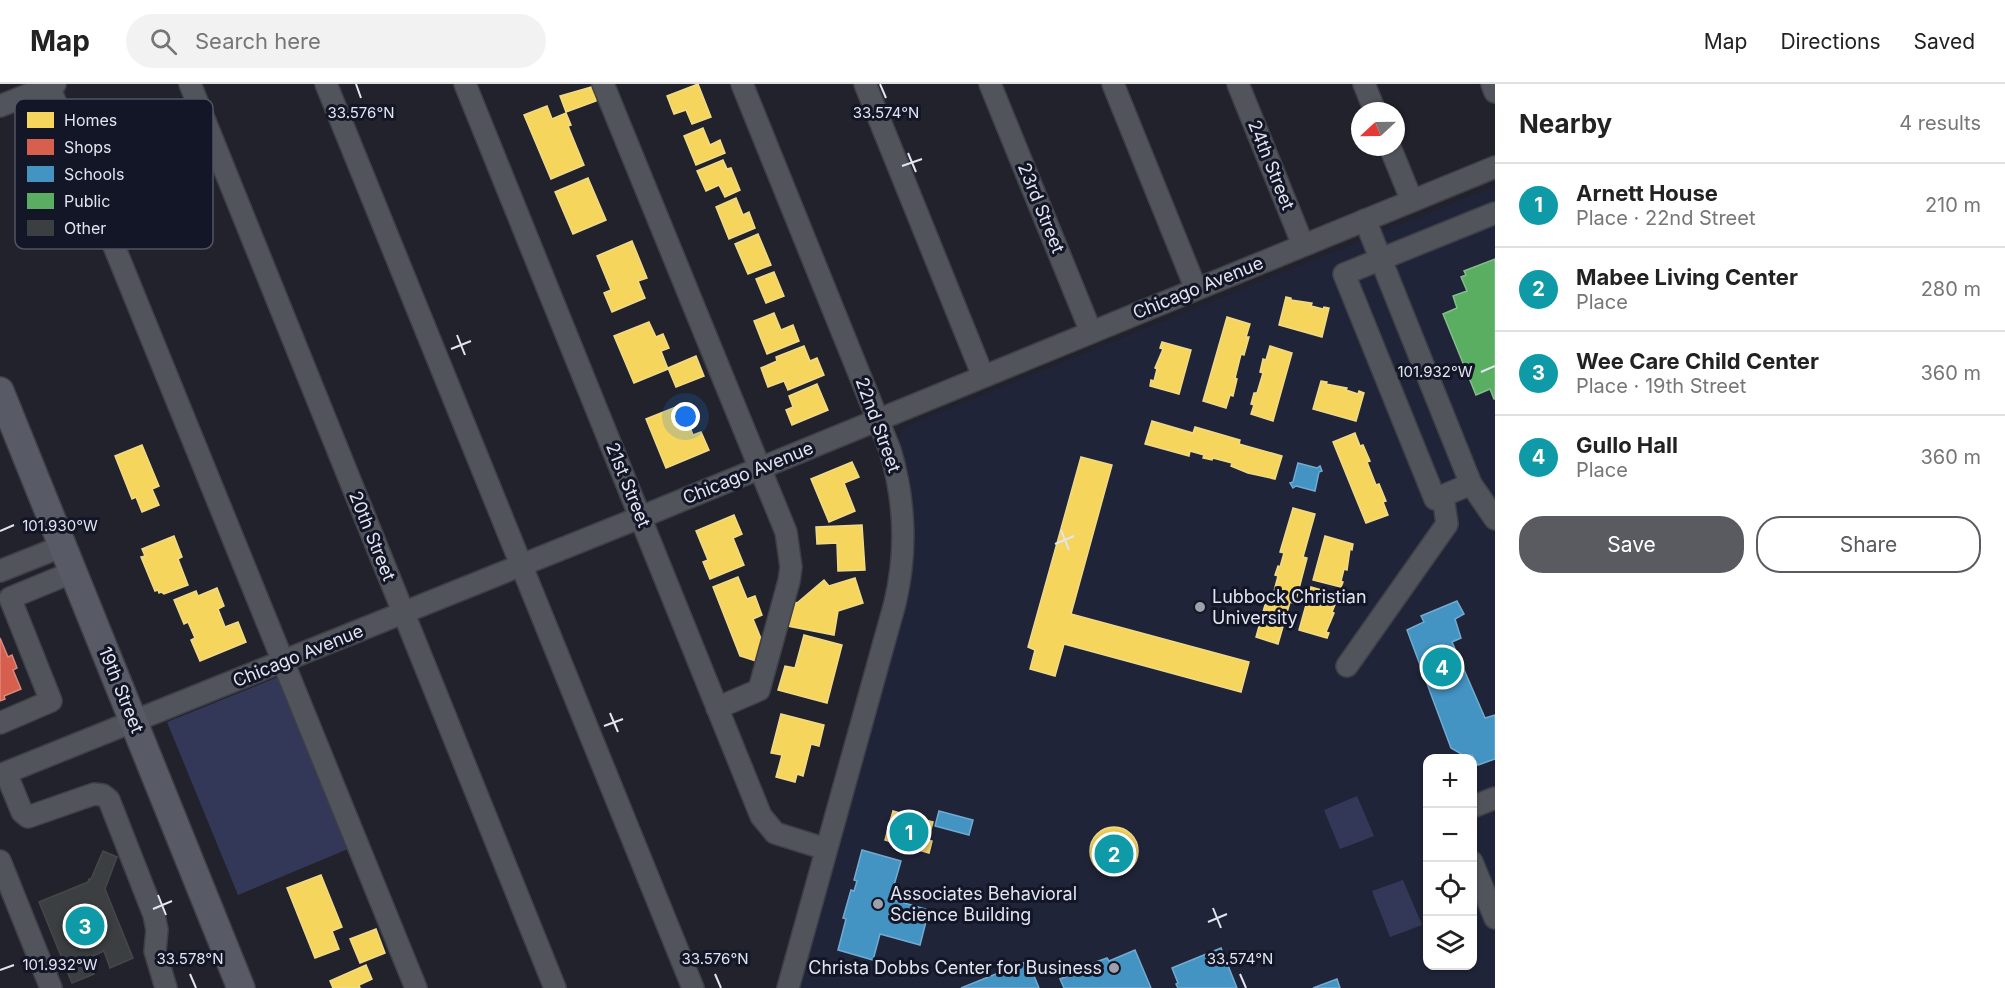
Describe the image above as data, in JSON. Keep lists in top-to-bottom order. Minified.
{"streets":{"main road":["19th Street"],"street":["24th Street","23rd Street","Chicago Avenue","22nd Street","21st Street","20th Street"]},"crossings":[["24th Street","Chicago Avenue"],["23rd Street","Chicago Avenue"],["Chicago Avenue","22nd Street"],["Chicago Avenue","21st Street"],["Chicago Avenue","20th Street"],["Chicago Avenue","19th Street"],["22nd Street","21st Street"]],"places":["Lubbock Christian University","Associates Behavioral Science Building","Christa Dobbs Center for Business"],"legend":["Homes","Shops","Schools","Public","Other"],"north":"left","page":{"header":"Map","search":"Search here","nav":["Map","Directions","Saved"],"heading":["Nearby","4 results"],"list":[{"mark":"1","name":"Arnett House","note":"Place · 22nd Street","value":"210 m"},{"mark":"2","name":"Mabee Living Center","note":"Place","value":"280 m"},{"mark":"3","name":"Wee Care Child Center","note":"Place · 19th Street","value":"360 m"},{"mark":"4","name":"Gullo Hall","note":"Place","value":"360 m"}],"buttons":["Save","Share"],"pins":["4","1","2","3"],"map_buttons":["+","−"]},"coordinates":["33.576°N","33.574°N","101.932°W","101.930°W","33.578°N"]}
